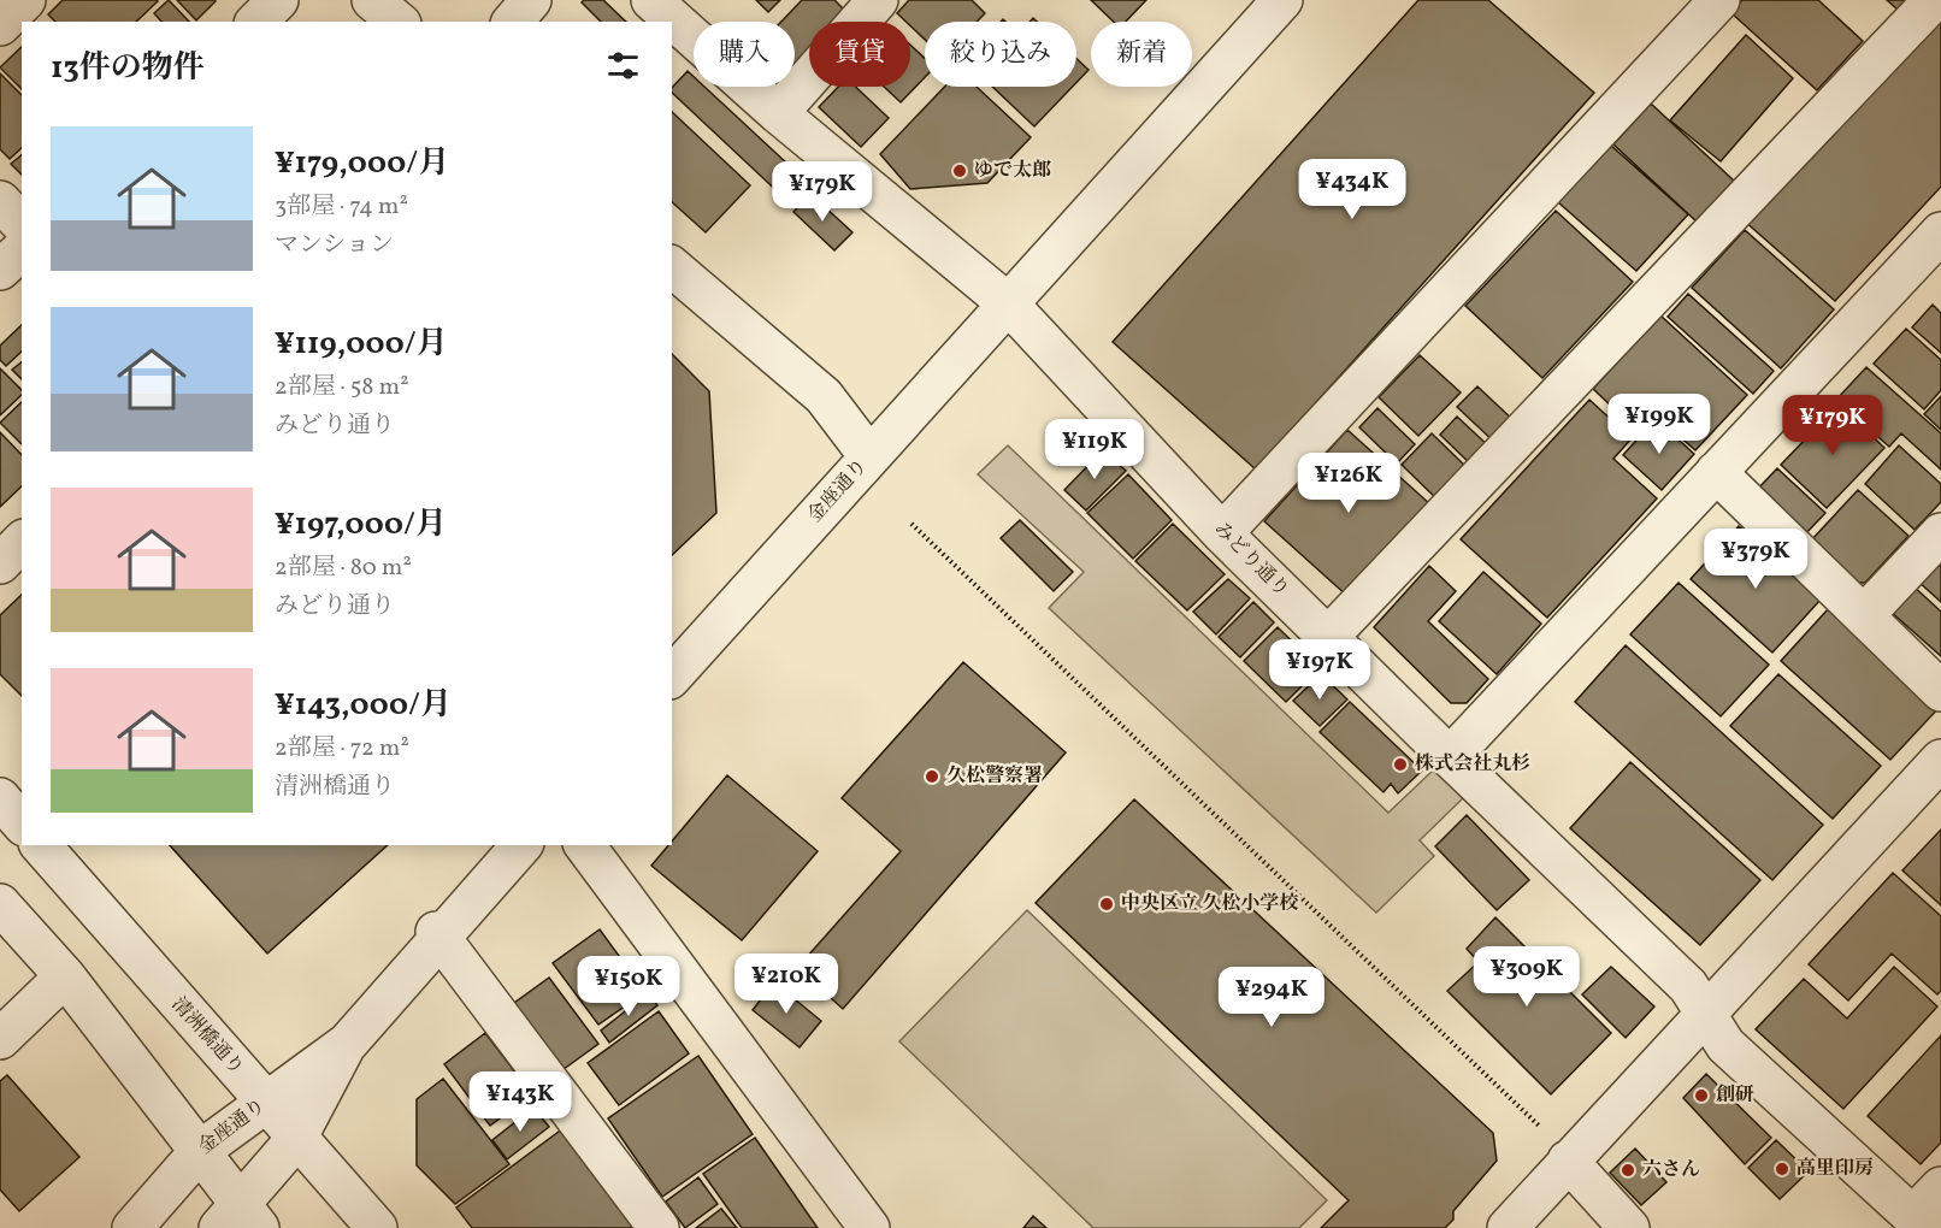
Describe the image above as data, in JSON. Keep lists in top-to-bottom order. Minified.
{"streets":{"street":["金座通り","みどり通り","清洲橋通り"]},"crossings":[["金座通り","みどり通り"],["金座通り","清洲橋通り"]],"places":["ゆで太郎","株式会社丸杉","久松警察署","中央区立 久松小学校","創研","高里印房","六さん"],"page":{"chip":["購入","賃貸","絞り込み","新着"],"heading":"13件の物件","list":[{"name":"¥179,000/月","note":"3部屋 · 74 m² · マンション"},{"name":"¥119,000/月","note":"2部屋 · 58 m² · みどり通り"},{"name":"¥197,000/月","note":"2部屋 · 80 m² · みどり通り"},{"name":"¥143,000/月","note":"2部屋 · 72 m² · 清洲橋通り"}],"price":["¥434K","¥179K","¥199K","¥179K","¥119K","¥126K","¥379K","¥197K","¥309K","¥210K","¥150K","¥294K","¥143K"]}}
